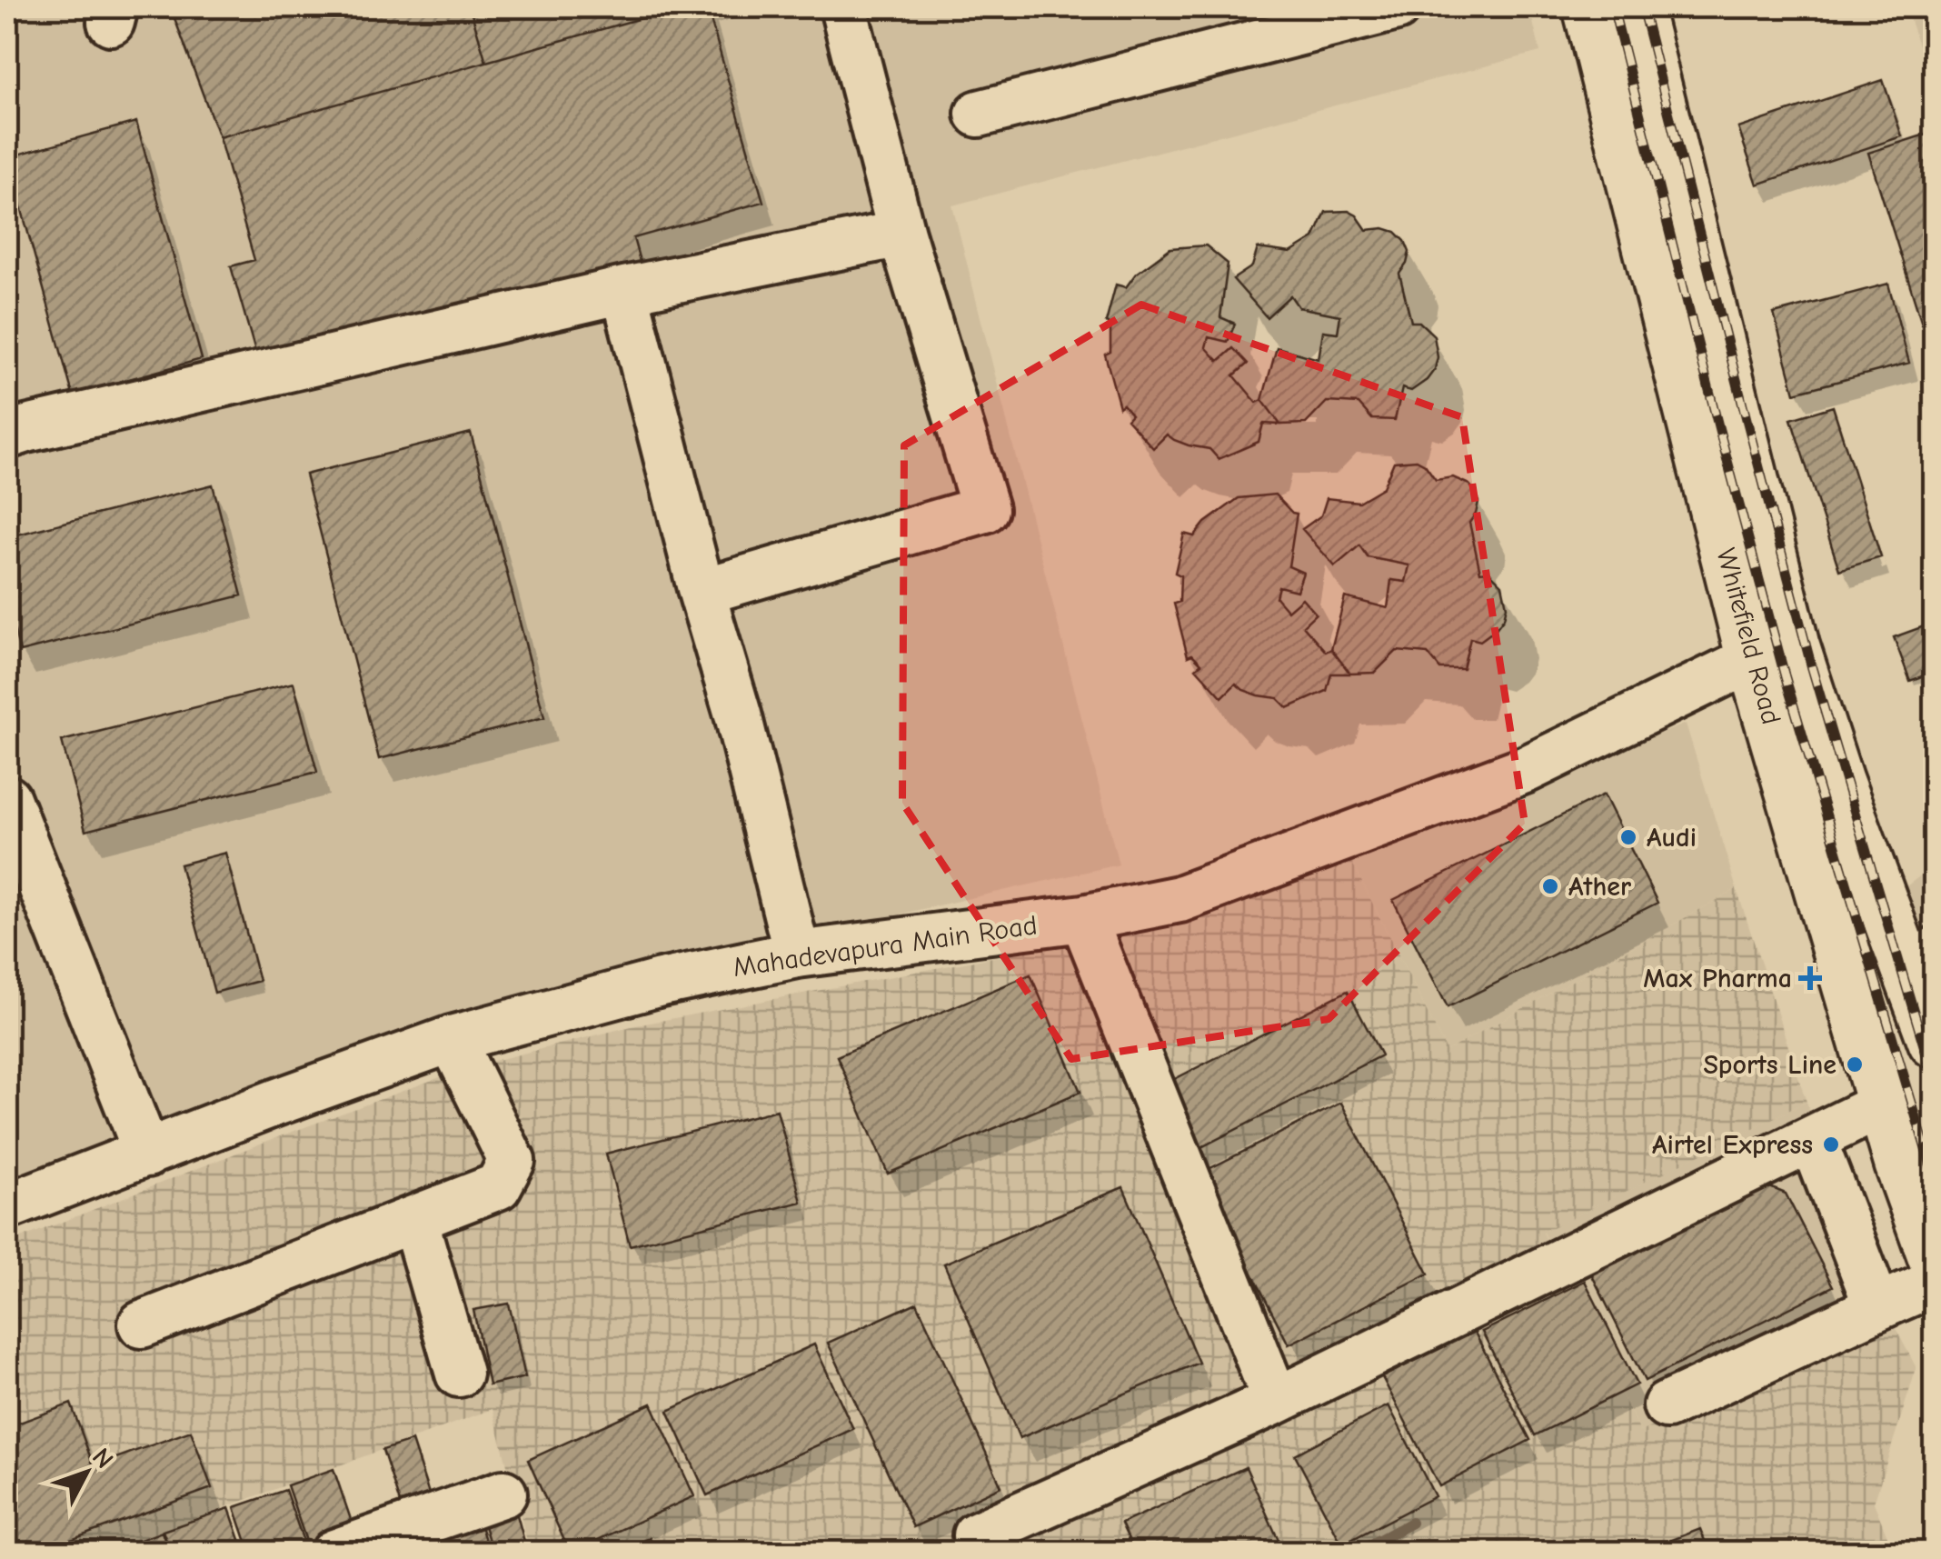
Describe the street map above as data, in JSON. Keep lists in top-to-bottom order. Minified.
{"streets":{"main road":["Whitefield Road"],"street":["Mahadevapura Main Road"]},"crossings":[["Whitefield Road","Mahadevapura Main Road"]],"places":{"other":["Audi","Ather","Sports Line","Airtel Express"],"health":["Max Pharma"]},"north":"top right"}
